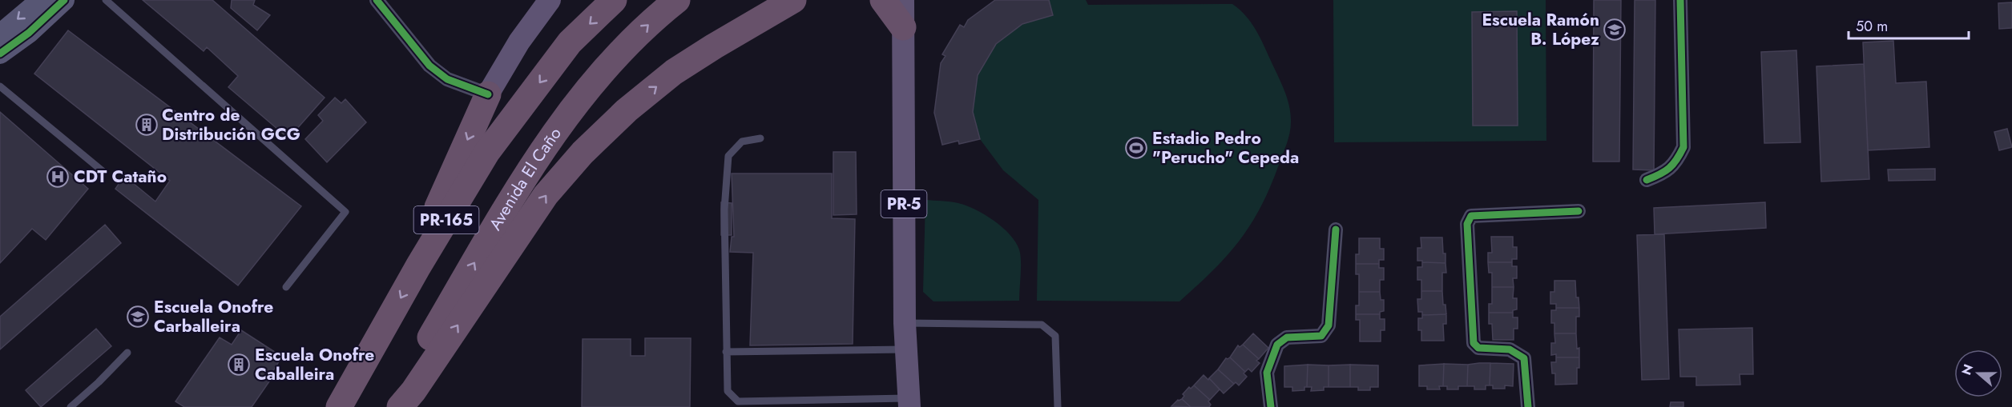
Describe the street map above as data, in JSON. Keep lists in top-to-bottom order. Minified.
{"streets":{"highway":["Avenida El Caño","PR-165"],"main road":["PR-5"]},"places":{"school or university":["Escuela Ramón B. López","Escuela Onofre Carballeira"],"building":["Centro de Distribución GCG","Escuela Onofre Caballeira"],"sports":["Estadio Pedro \"Perucho\" Cepeda"],"hospital":["CDT Cataño"]},"scale_bar":"50 m","north":"left"}
